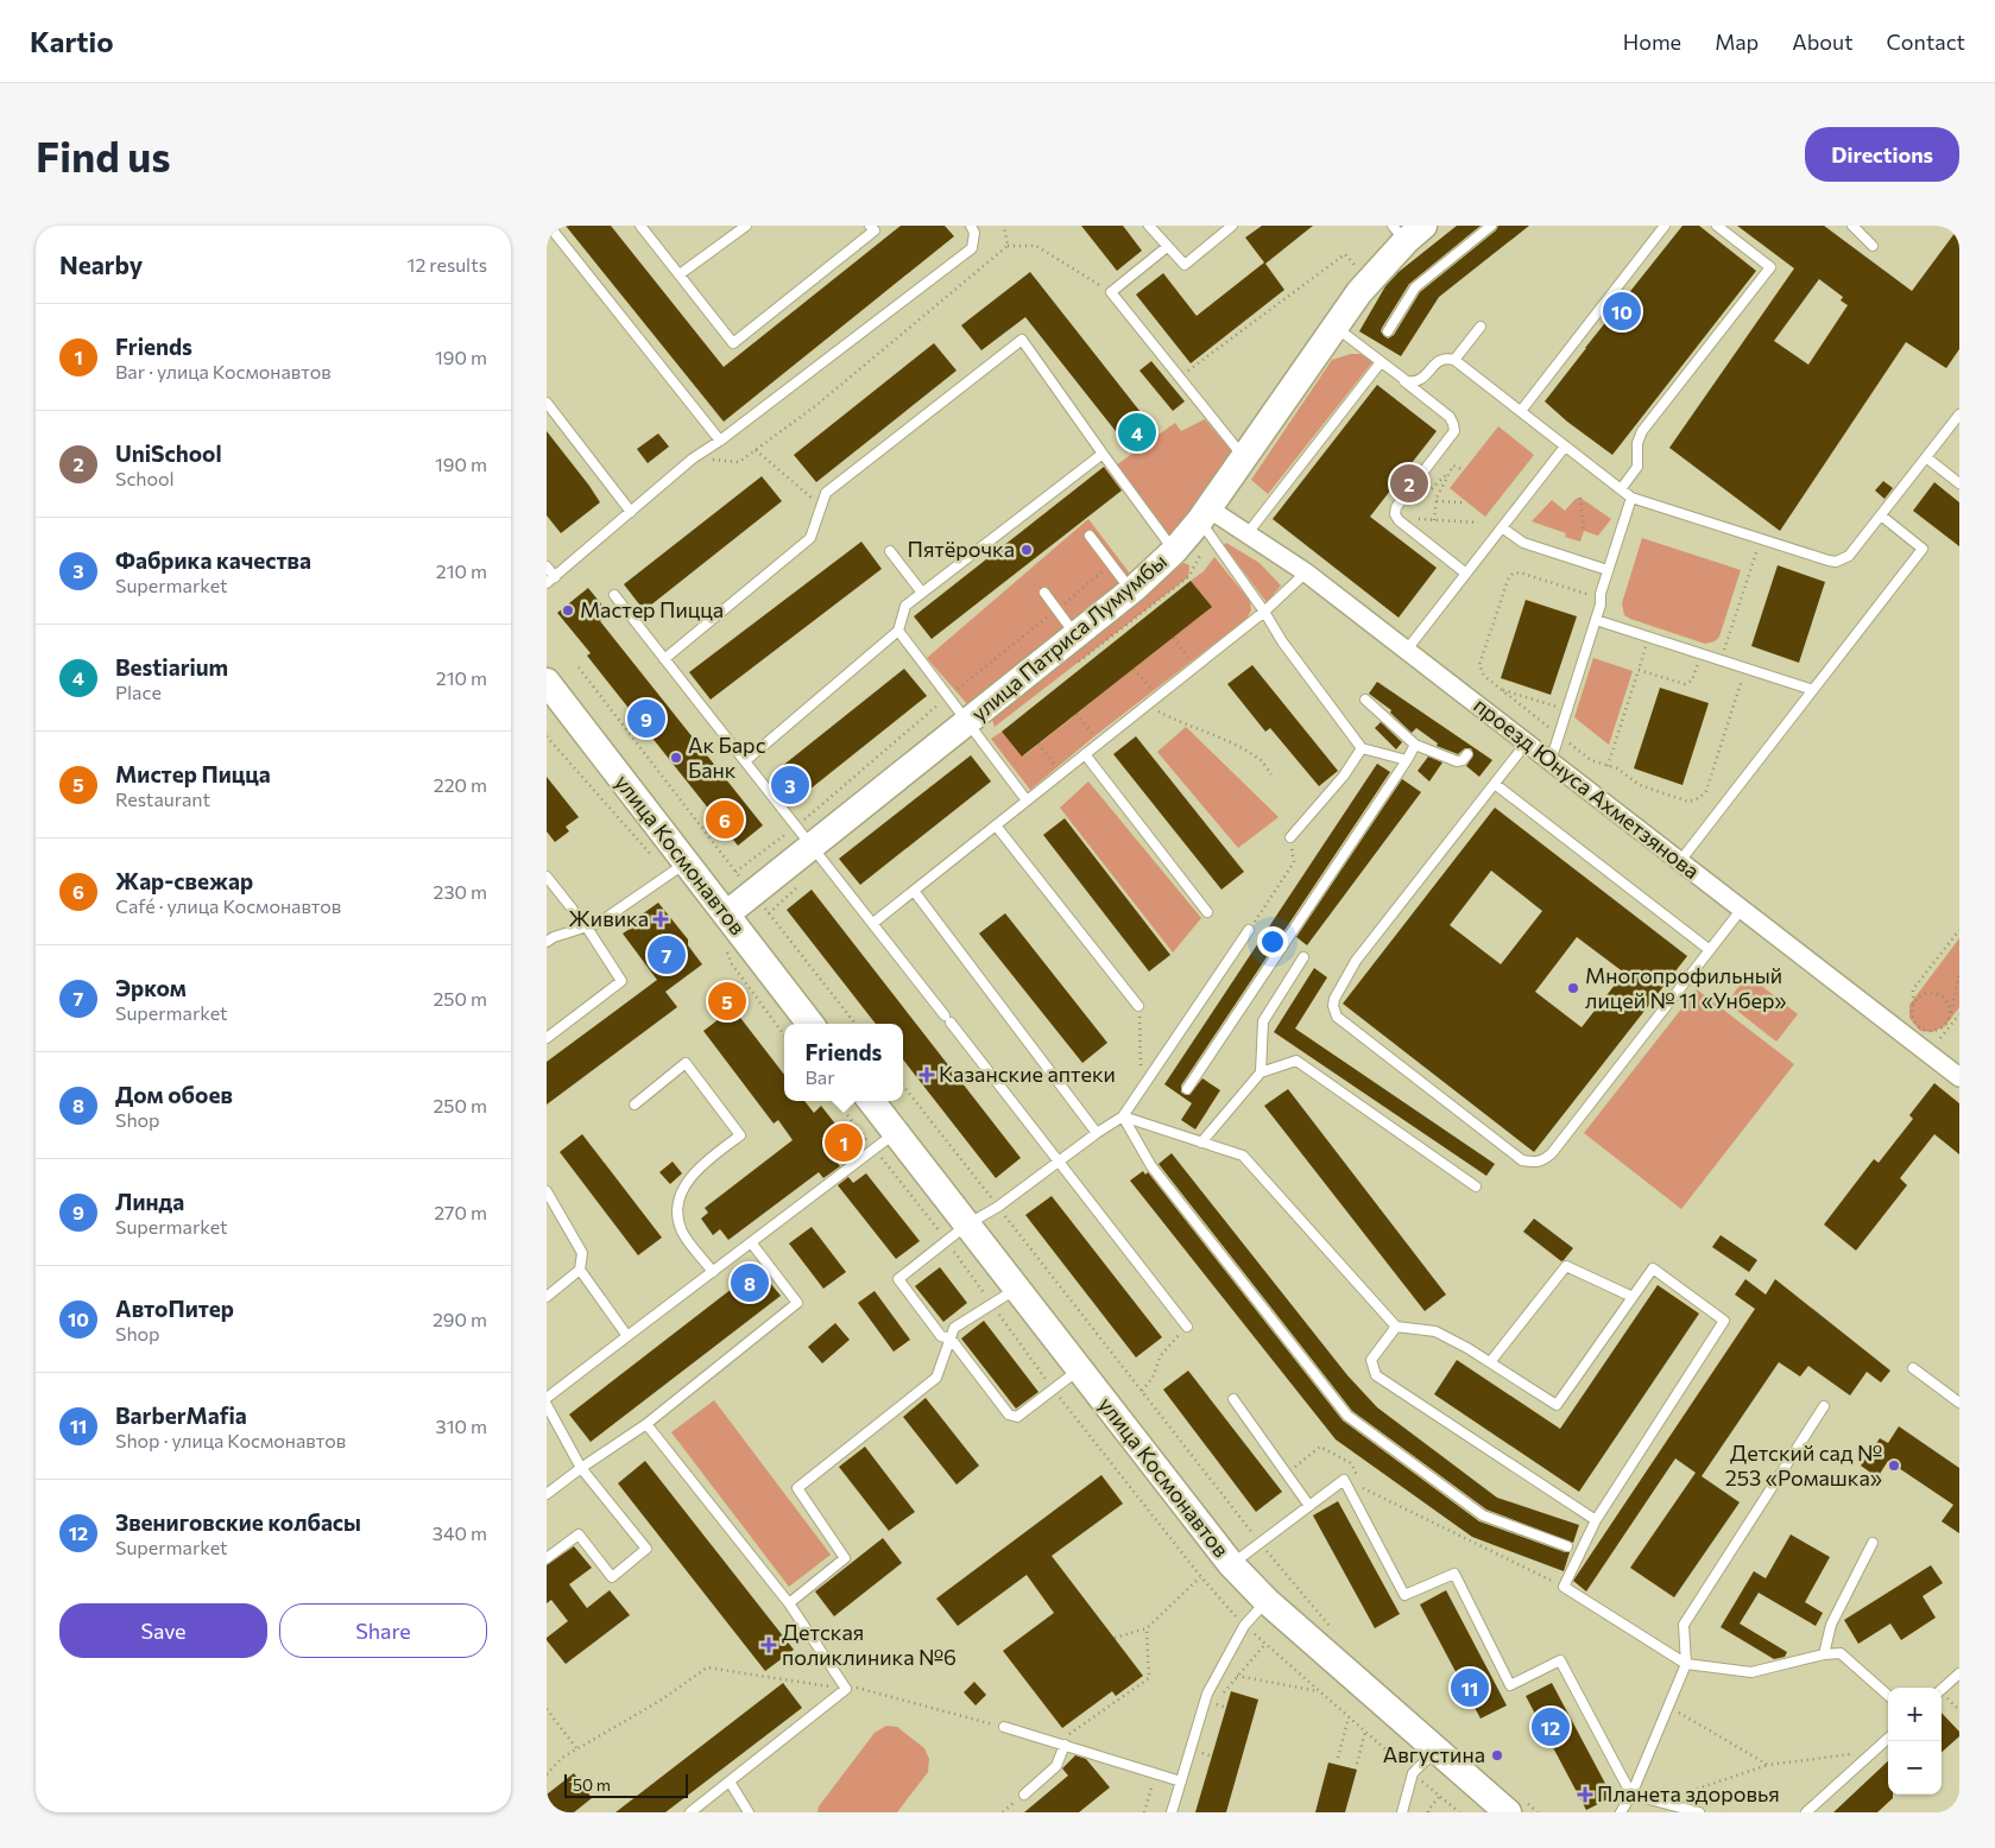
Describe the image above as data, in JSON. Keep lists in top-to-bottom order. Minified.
{"streets":{"street":["улица Патриса Лумумбы","проезд Юнуса Ахметзянова","улица Космонавтов"]},"crossings":[["улица Патриса Лумумбы","проезд Юнуса Ахметзянова"],["улица Патриса Лумумбы","улица Космонавтов"]],"places":{"other":["Пятёрочка","Мастер Пицца","Ак Барс Банк","Многопрофильный лицей № 11 «Унбер»","Детский сад № 253 «Ромашка»","Августина"],"health":["Живика","Казанские аптеки","Детская поликлиника №6","Планета здоровья"]},"scale_bar":"50 m","page":{"header":"Kartio","nav":["Home","Map","About","Contact"],"buttons":["Directions",["Save","Share"]],"title":"Find us","heading":["Nearby","12 results"],"pins":["10","4","2","9","3","6","7","5","1","8","11","12"],"list":[{"mark":"1","name":"Friends","note":"Bar · улица Космонавтов","value":"190 m"},{"mark":"2","name":"UniSchool","note":"School","value":"190 m"},{"mark":"3","name":"Фабрика качества","note":"Supermarket","value":"210 m"},{"mark":"4","name":"Bestiarium","note":"Place","value":"210 m"},{"mark":"5","name":"Мистер Пицца","note":"Restaurant","value":"220 m"},{"mark":"6","name":"Жар-свежар","note":"Café · улица Космонавтов","value":"230 m"},{"mark":"7","name":"Эрком","note":"Supermarket","value":"250 m"},{"mark":"8","name":"Дом обоев","note":"Shop","value":"250 m"},{"mark":"9","name":"Линда","note":"Supermarket","value":"270 m"},{"mark":"10","name":"АвтоПитер","note":"Shop","value":"290 m"},{"mark":"11","name":"BarberMafia","note":"Shop · улица Космонавтов","value":"310 m"},{"mark":"12","name":"Звениговские колбасы","note":"Supermarket","value":"340 m"}],"popup":["Friends","Bar"],"map_buttons":["+","−"],"scale":"50 m"}}
